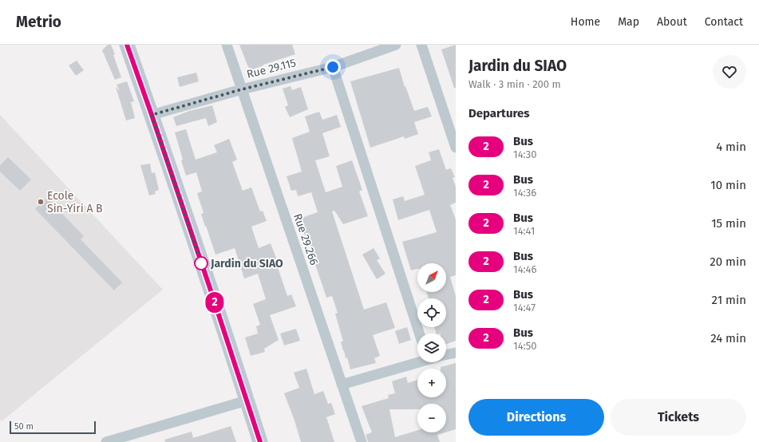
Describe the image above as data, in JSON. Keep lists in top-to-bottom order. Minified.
{"streets":{"street":["Rue 29.115","Rue 29.266"]},"crossings":[["Rue 29.115","Rue 29.266"]],"places":["Ecole Sin-Yiri A B","Jardin du SIAO"],"lines":["bus line 2"],"scale_bar":"50 m","north":"top right","page":{"header":"Metrio","nav":["Home","Map","About","Contact"],"on_map":"2","heading":[["Jardin du SIAO","Walk · 3 min · 200 m"],"Departures"],"list":[{"mark":"2","name":"Bus","note":"14:30","value":"4 min"},{"mark":"2","name":"Bus","note":"14:36","value":"10 min"},{"mark":"2","name":"Bus","note":"14:41","value":"15 min"},{"mark":"2","name":"Bus","note":"14:46","value":"20 min"},{"mark":"2","name":"Bus","note":"14:47","value":"21 min"},{"mark":"2","name":"Bus","note":"14:50","value":"24 min"}],"map_buttons":["+","−"],"buttons":["Directions","Tickets"],"scale":"50 m"}}
